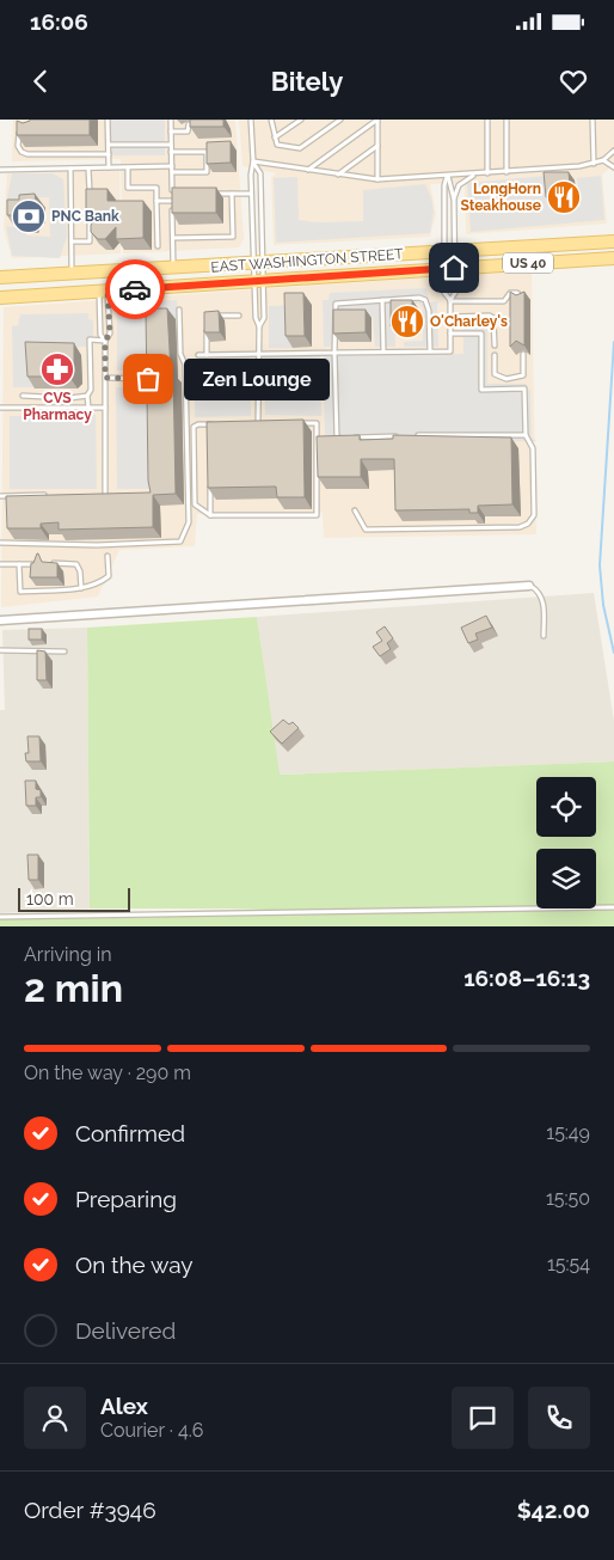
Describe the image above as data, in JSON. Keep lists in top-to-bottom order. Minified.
{"streets":{"main road":["EAST WASHINGTON STREET","US 40"]},"places":{"restaurant":["LongHorn Steakhouse","O'Charley's"],"bank":["PNC Bank"],"pharmacy":["CVS Pharmacy"],"other":["Zen Lounge"]},"scale_bar":"100 m","page":{"status":"16:06","header":"Bitely","bubble":"Zen Lounge","scale":"100 m","heading":["2 min","Arriving in","16:08–16:13"],"panel":["Alex","Courier · 4.6","Order #3946","$42.00"],"bar":"On the way · 290 m","list":[["Confirmed","15:49"],["Preparing","15:50"],["On the way","15:54"],"Delivered"]}}
